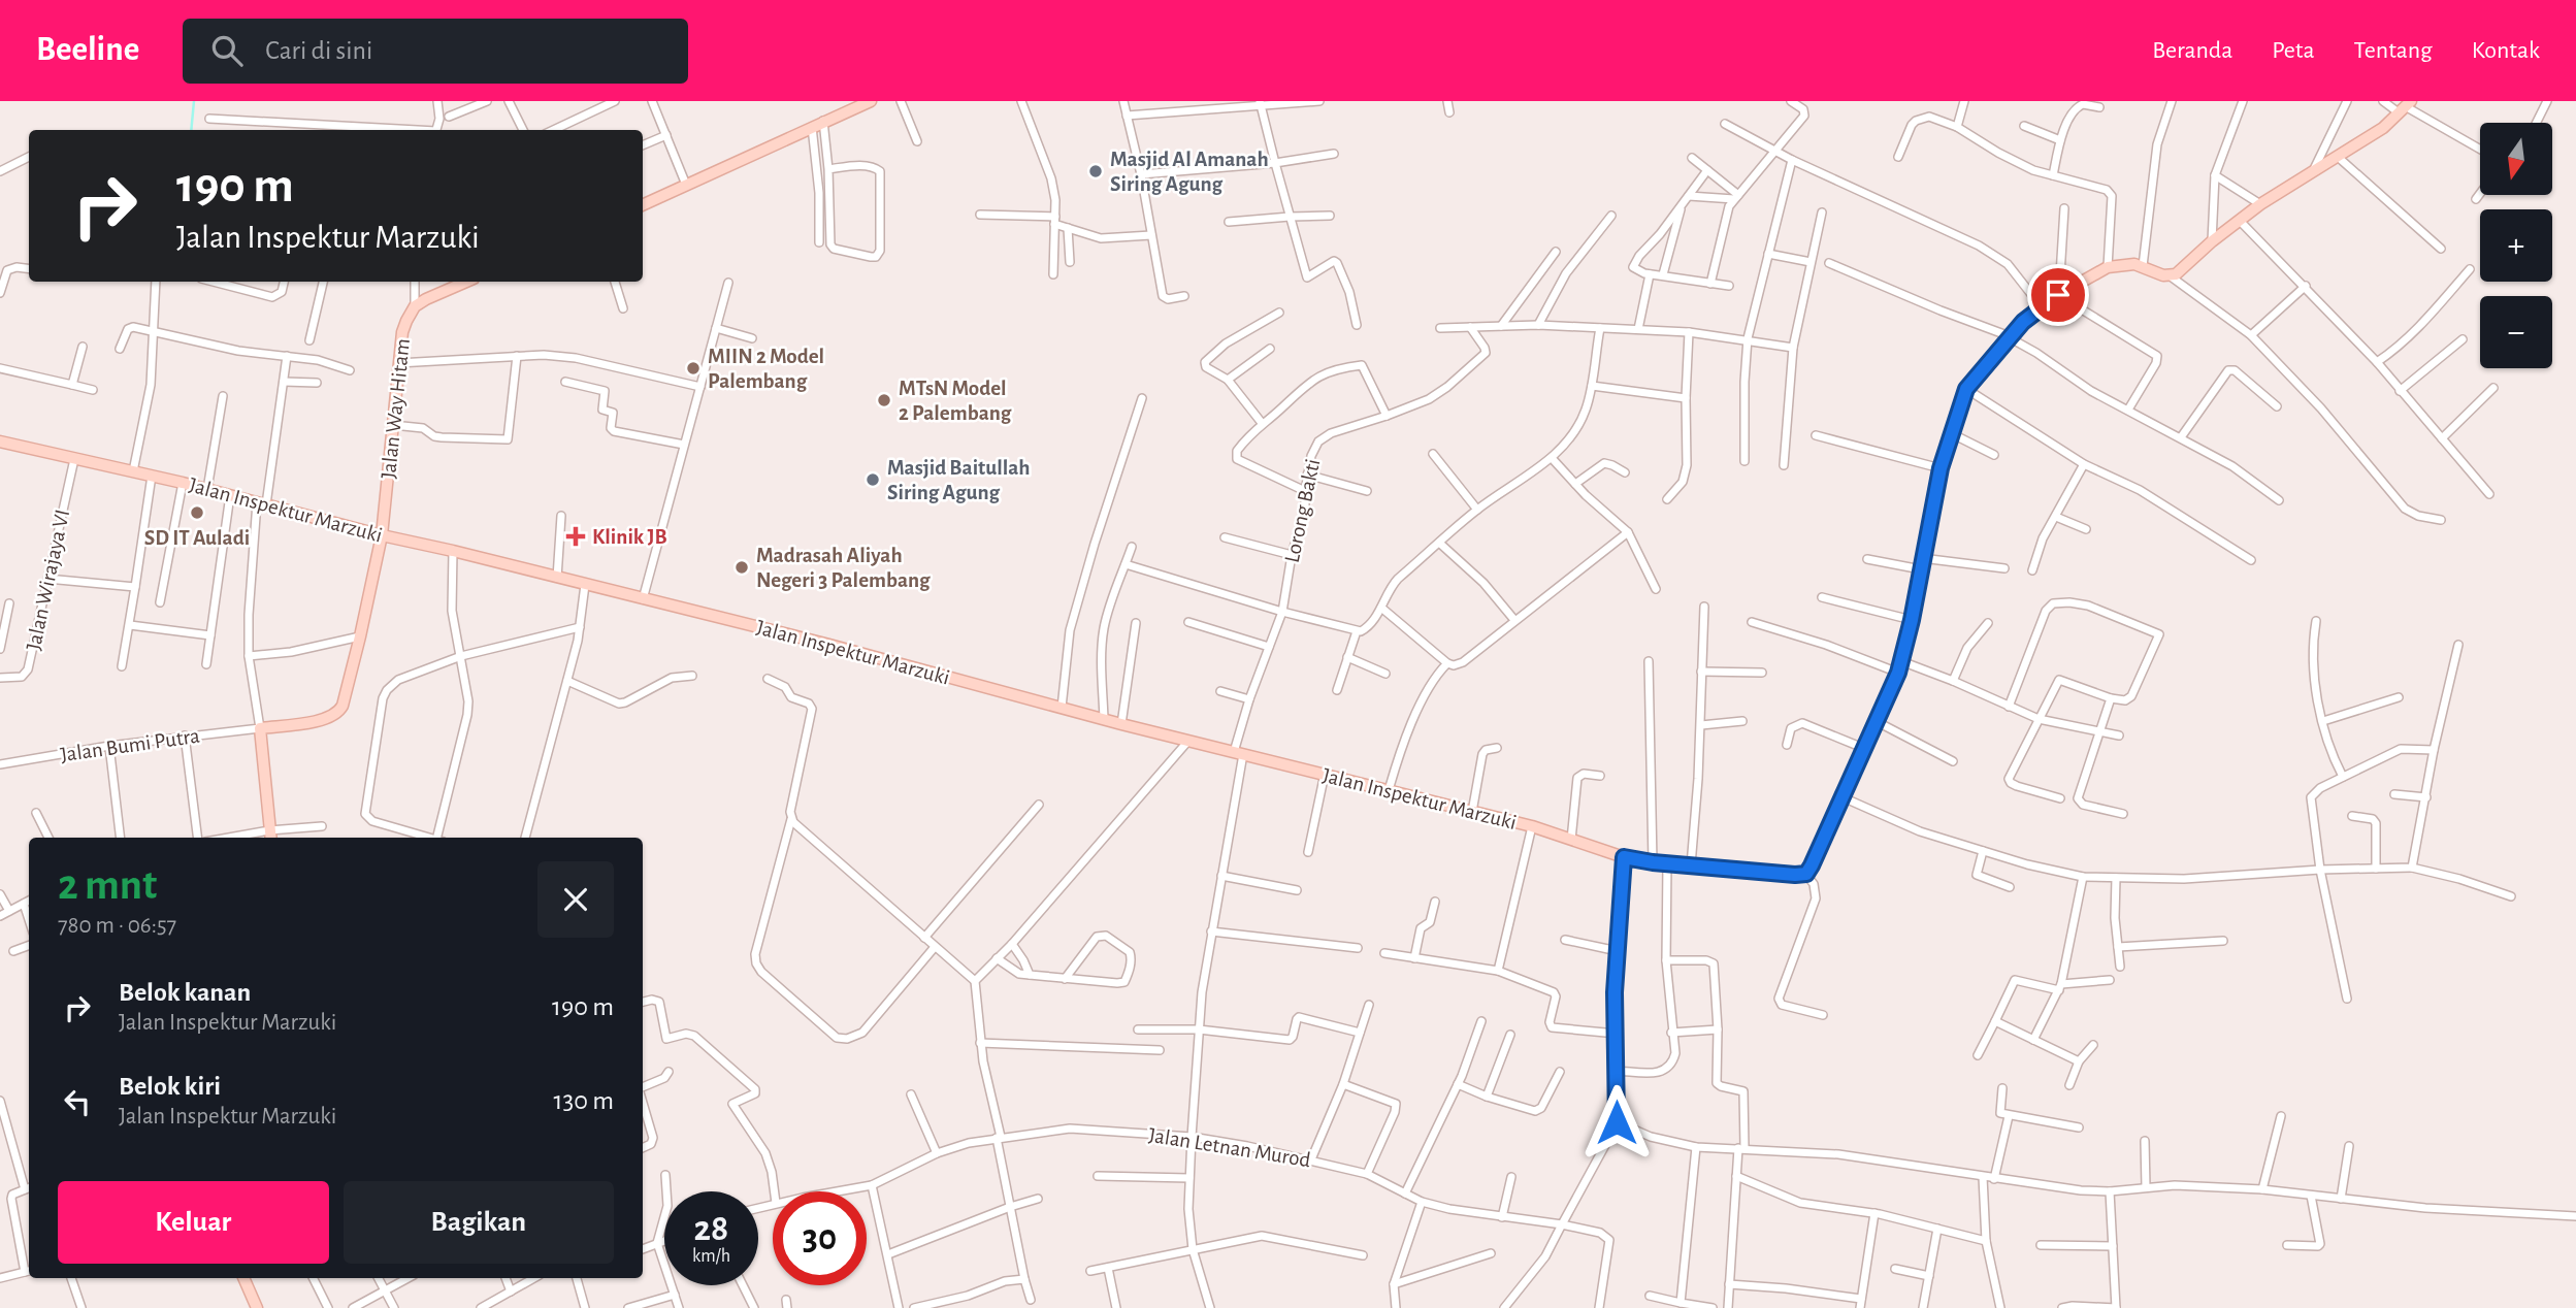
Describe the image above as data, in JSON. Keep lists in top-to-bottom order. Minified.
{"streets":{"street":["Jalan Way Hitam","Jalan Inspektur Marzuki","Lorong Bakti","Jalan Wirajaya VI","Jalan Bumi Putra","Jalan Letnan Murod"]},"crossings":[["Jalan Way Hitam","Jalan Inspektur Marzuki"],["Jalan Way Hitam","Jalan Bumi Putra"],["Jalan Inspektur Marzuki","Lorong Bakti"],["Jalan Inspektur Marzuki","Jalan Wirajaya VI"],["Lorong Bakti","Jalan Letnan Murod"]],"places":{"other":["Masjid Al Amanah Siring Agung","MIIN 2 Model Palembang","MTsN Model 2 Palembang","Masjid Baitullah Siring Agung","SD IT Auladi","Madrasah Aliyah Negeri 3 Palembang"],"health":["Klinik JB"]},"north":"bottom","page":{"header":"Beeline","search":"Cari di sini","nav":["Beranda","Peta","Tentang","Kontak"],"map_buttons":["+","−"],"turn":["190 m","Jalan Inspektur Marzuki"],"heading":["2 mnt","780 m · 06:57"],"list":[{"name":"Belok kanan","note":"Jalan Inspektur Marzuki","value":"190 m"},{"name":"Belok kiri","note":"Jalan Inspektur Marzuki","value":"130 m"}],"buttons":["Keluar","Bagikan"],"speed":"28 km/h","limit":"30"}}
